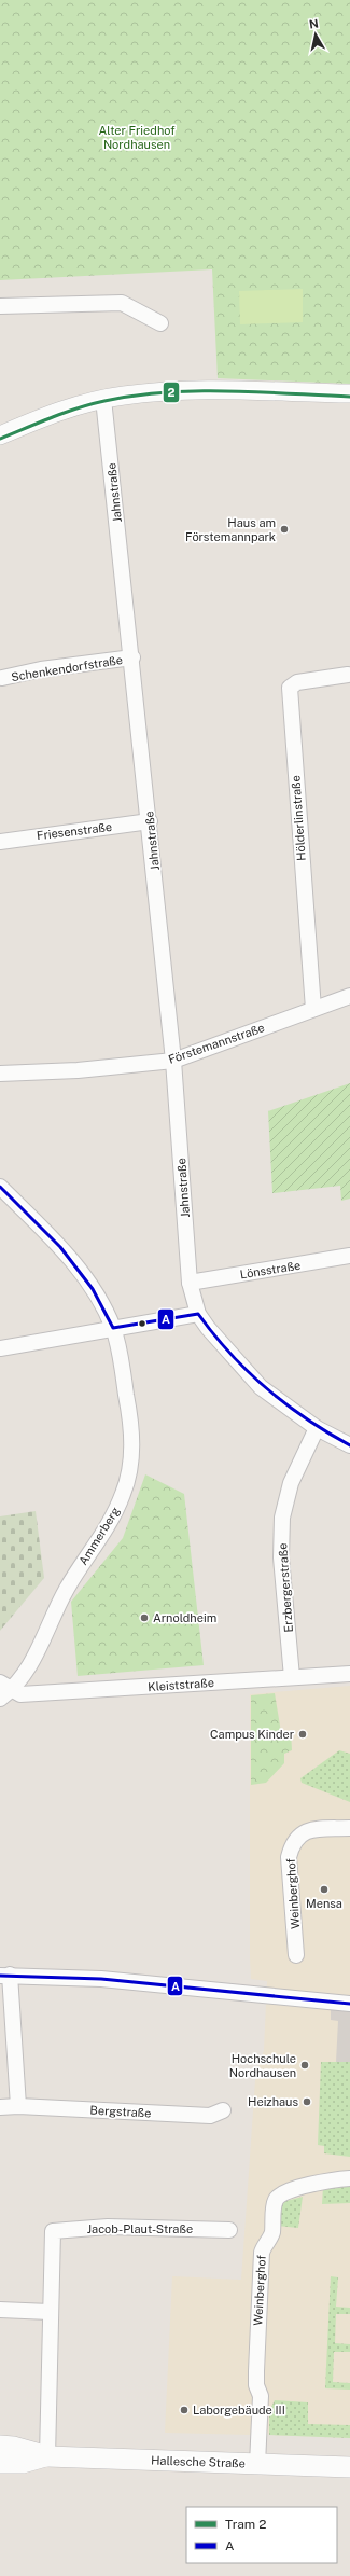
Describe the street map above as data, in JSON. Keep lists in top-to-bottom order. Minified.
{"streets":{"main road":["Hallesche Straße"],"street":["Jahnstraße","Schenkendorfstraße","Hölderlinstraße","Friesenstraße","Förstemannstraße","Lönsstraße","Ammerberg","Erzbergerstraße","Kleiststraße","Weinberghof","Bergstraße","Jacob-Plaut-Straße"]},"crossings":[["Jahnstraße","Schenkendorfstraße"],["Jahnstraße","Friesenstraße"],["Jahnstraße","Förstemannstraße"],["Jahnstraße","Lönsstraße"],["Hölderlinstraße","Förstemannstraße"],["Ammerberg","Kleiststraße"],["Erzbergerstraße","Kleiststraße"],["Weinberghof","Hallesche Straße"],["Jacob-Plaut-Straße","Hallesche Straße"]],"parks":["Alter Friedhof Nordhausen"],"places":["Haus am Förstemannpark","Arnoldheim","Campus Kinder","Mensa","Hochschule Nordhausen","Heizhaus","Laborgebäude III"],"lines":["tram line 2","transit line A"],"legend":["Tram 2","A"],"north":"top"}
